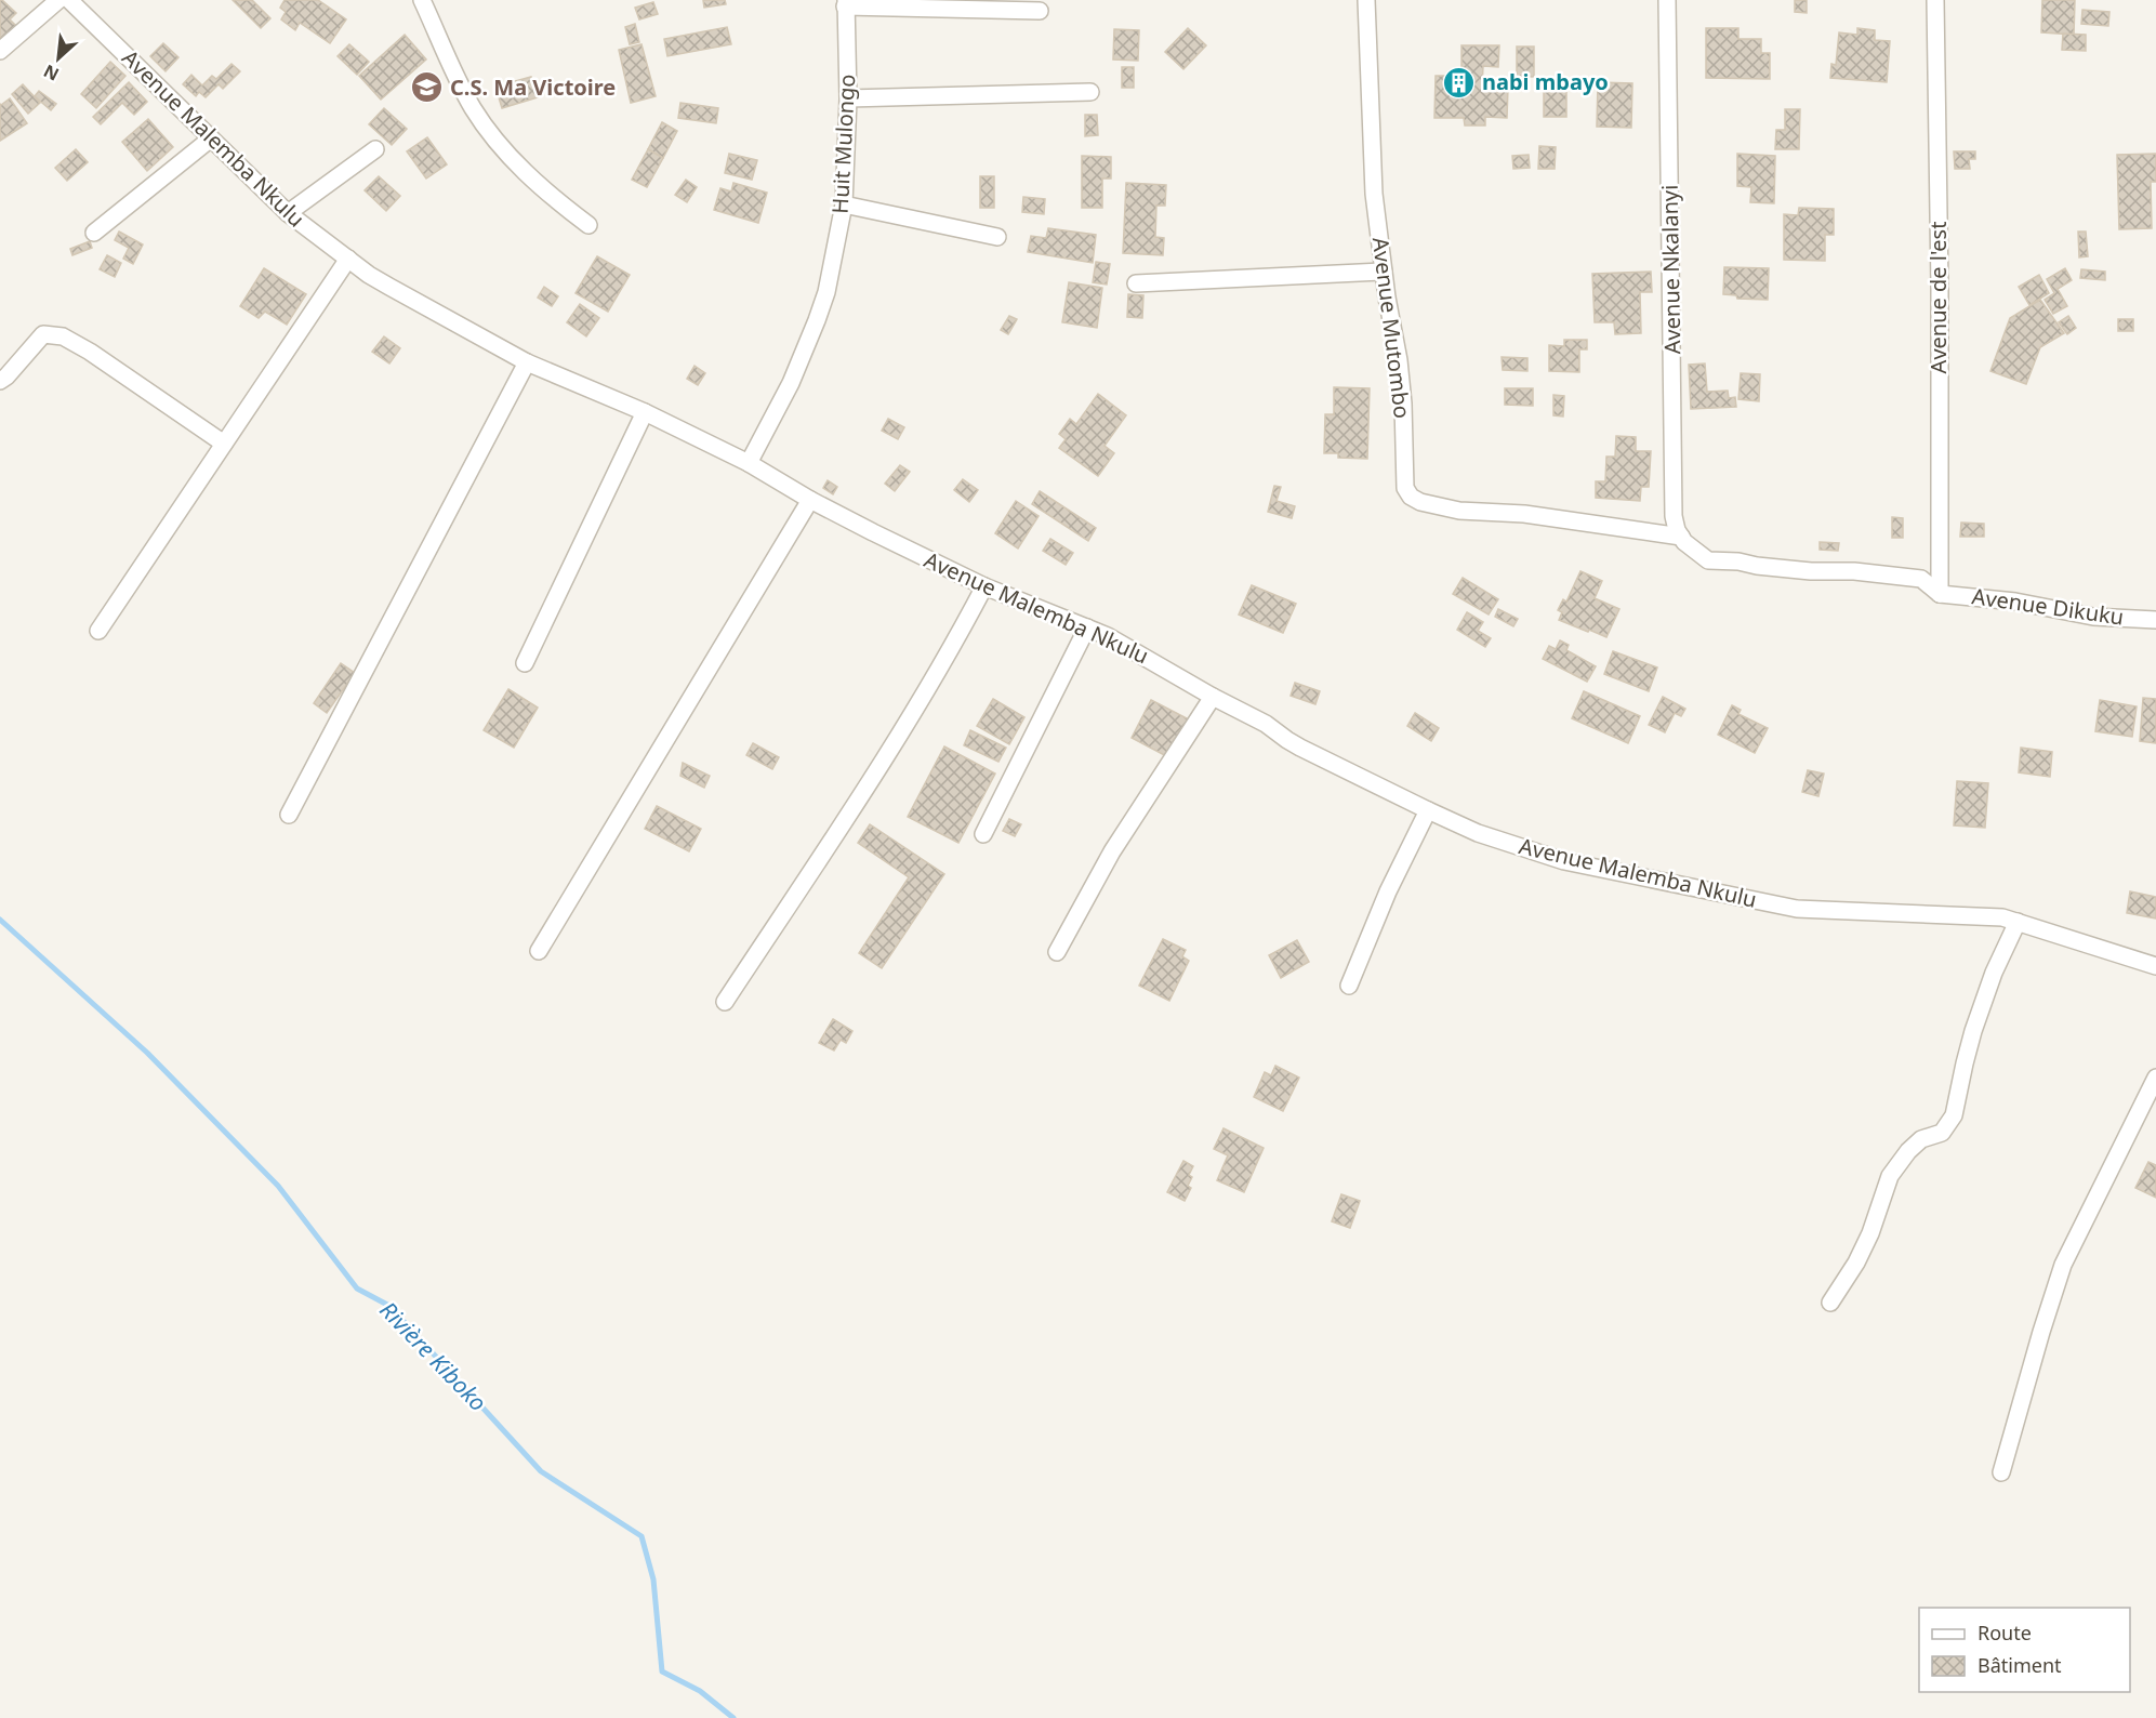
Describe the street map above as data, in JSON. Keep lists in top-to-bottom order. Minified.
{"streets":{"street":["Avenue Malemba Nkulu","Huit Mulongo","Avenue Nkalanyi","Avenue de l'est","Avenue Mutombo","Avenue Dikuku"]},"crossings":[["Avenue Malemba Nkulu","Huit Mulongo"],["Avenue Nkalanyi","Avenue Mutombo"],["Avenue de l'est","Avenue Dikuku"]],"water":["Rivière Kiboko"],"places":{"building":["nabi mbayo"],"school or university":["C.S. Ma Victoire"]},"legend":["Route","Bâtiment"],"north":"bottom left"}
